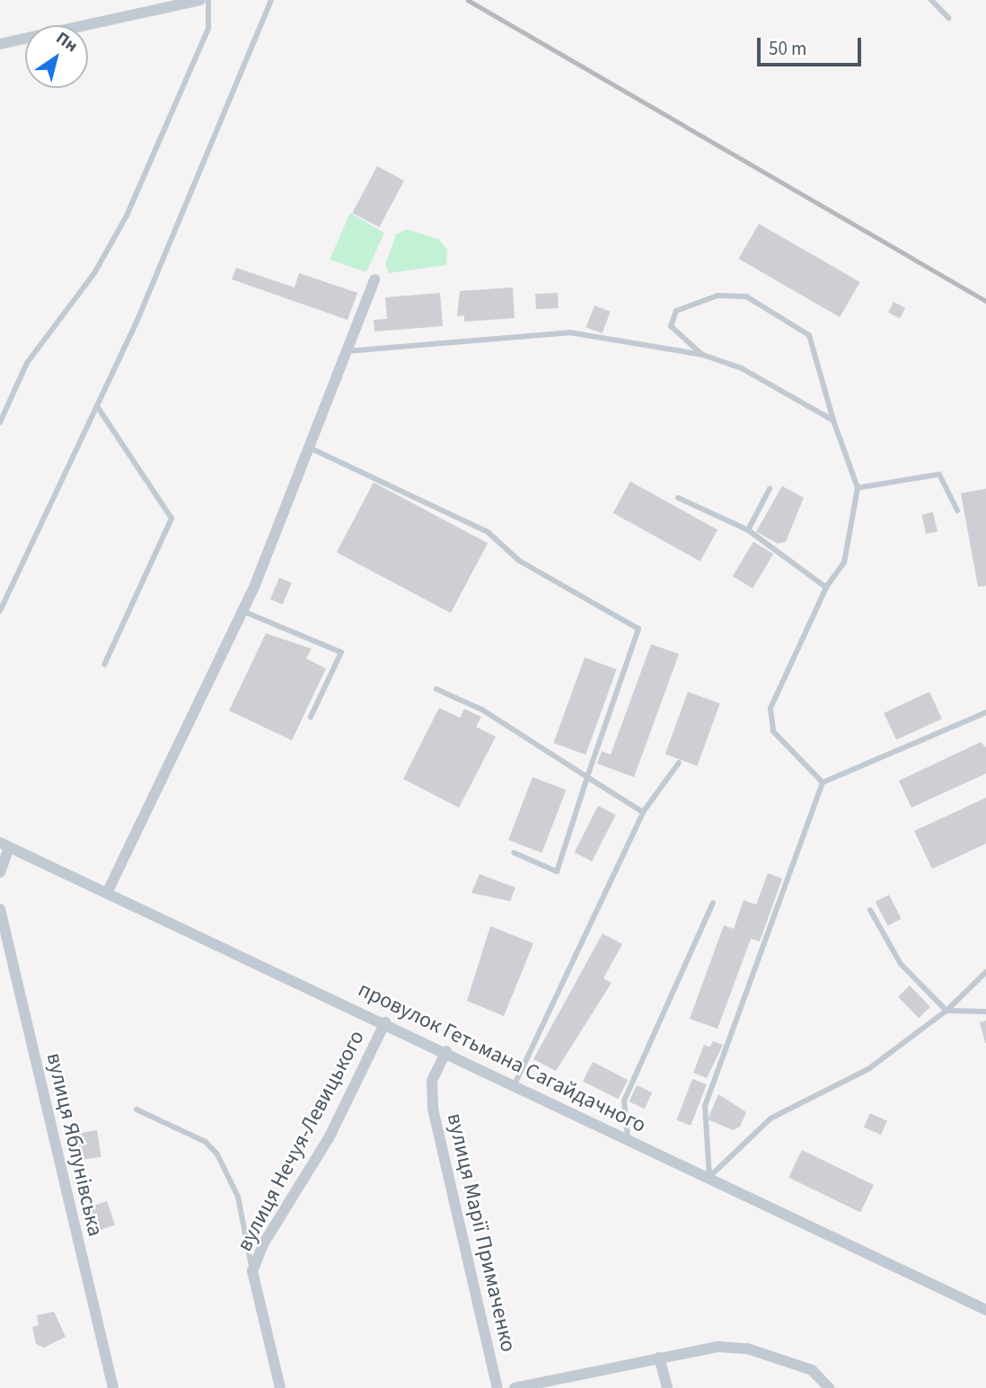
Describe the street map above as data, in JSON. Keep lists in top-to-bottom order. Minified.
{"streets":{"street":["провулок Гетьмана Сагайдачного","вулиця Нечуя-Левицького","вулиця Яблунівська","вулиця Марії Примаченко"]},"crossings":[["провулок Гетьмана Сагайдачного","вулиця Нечуя-Левицького"],["провулок Гетьмана Сагайдачного","вулиця Марії Примаченко"]],"scale_bar":"50 m","north":"top right"}
